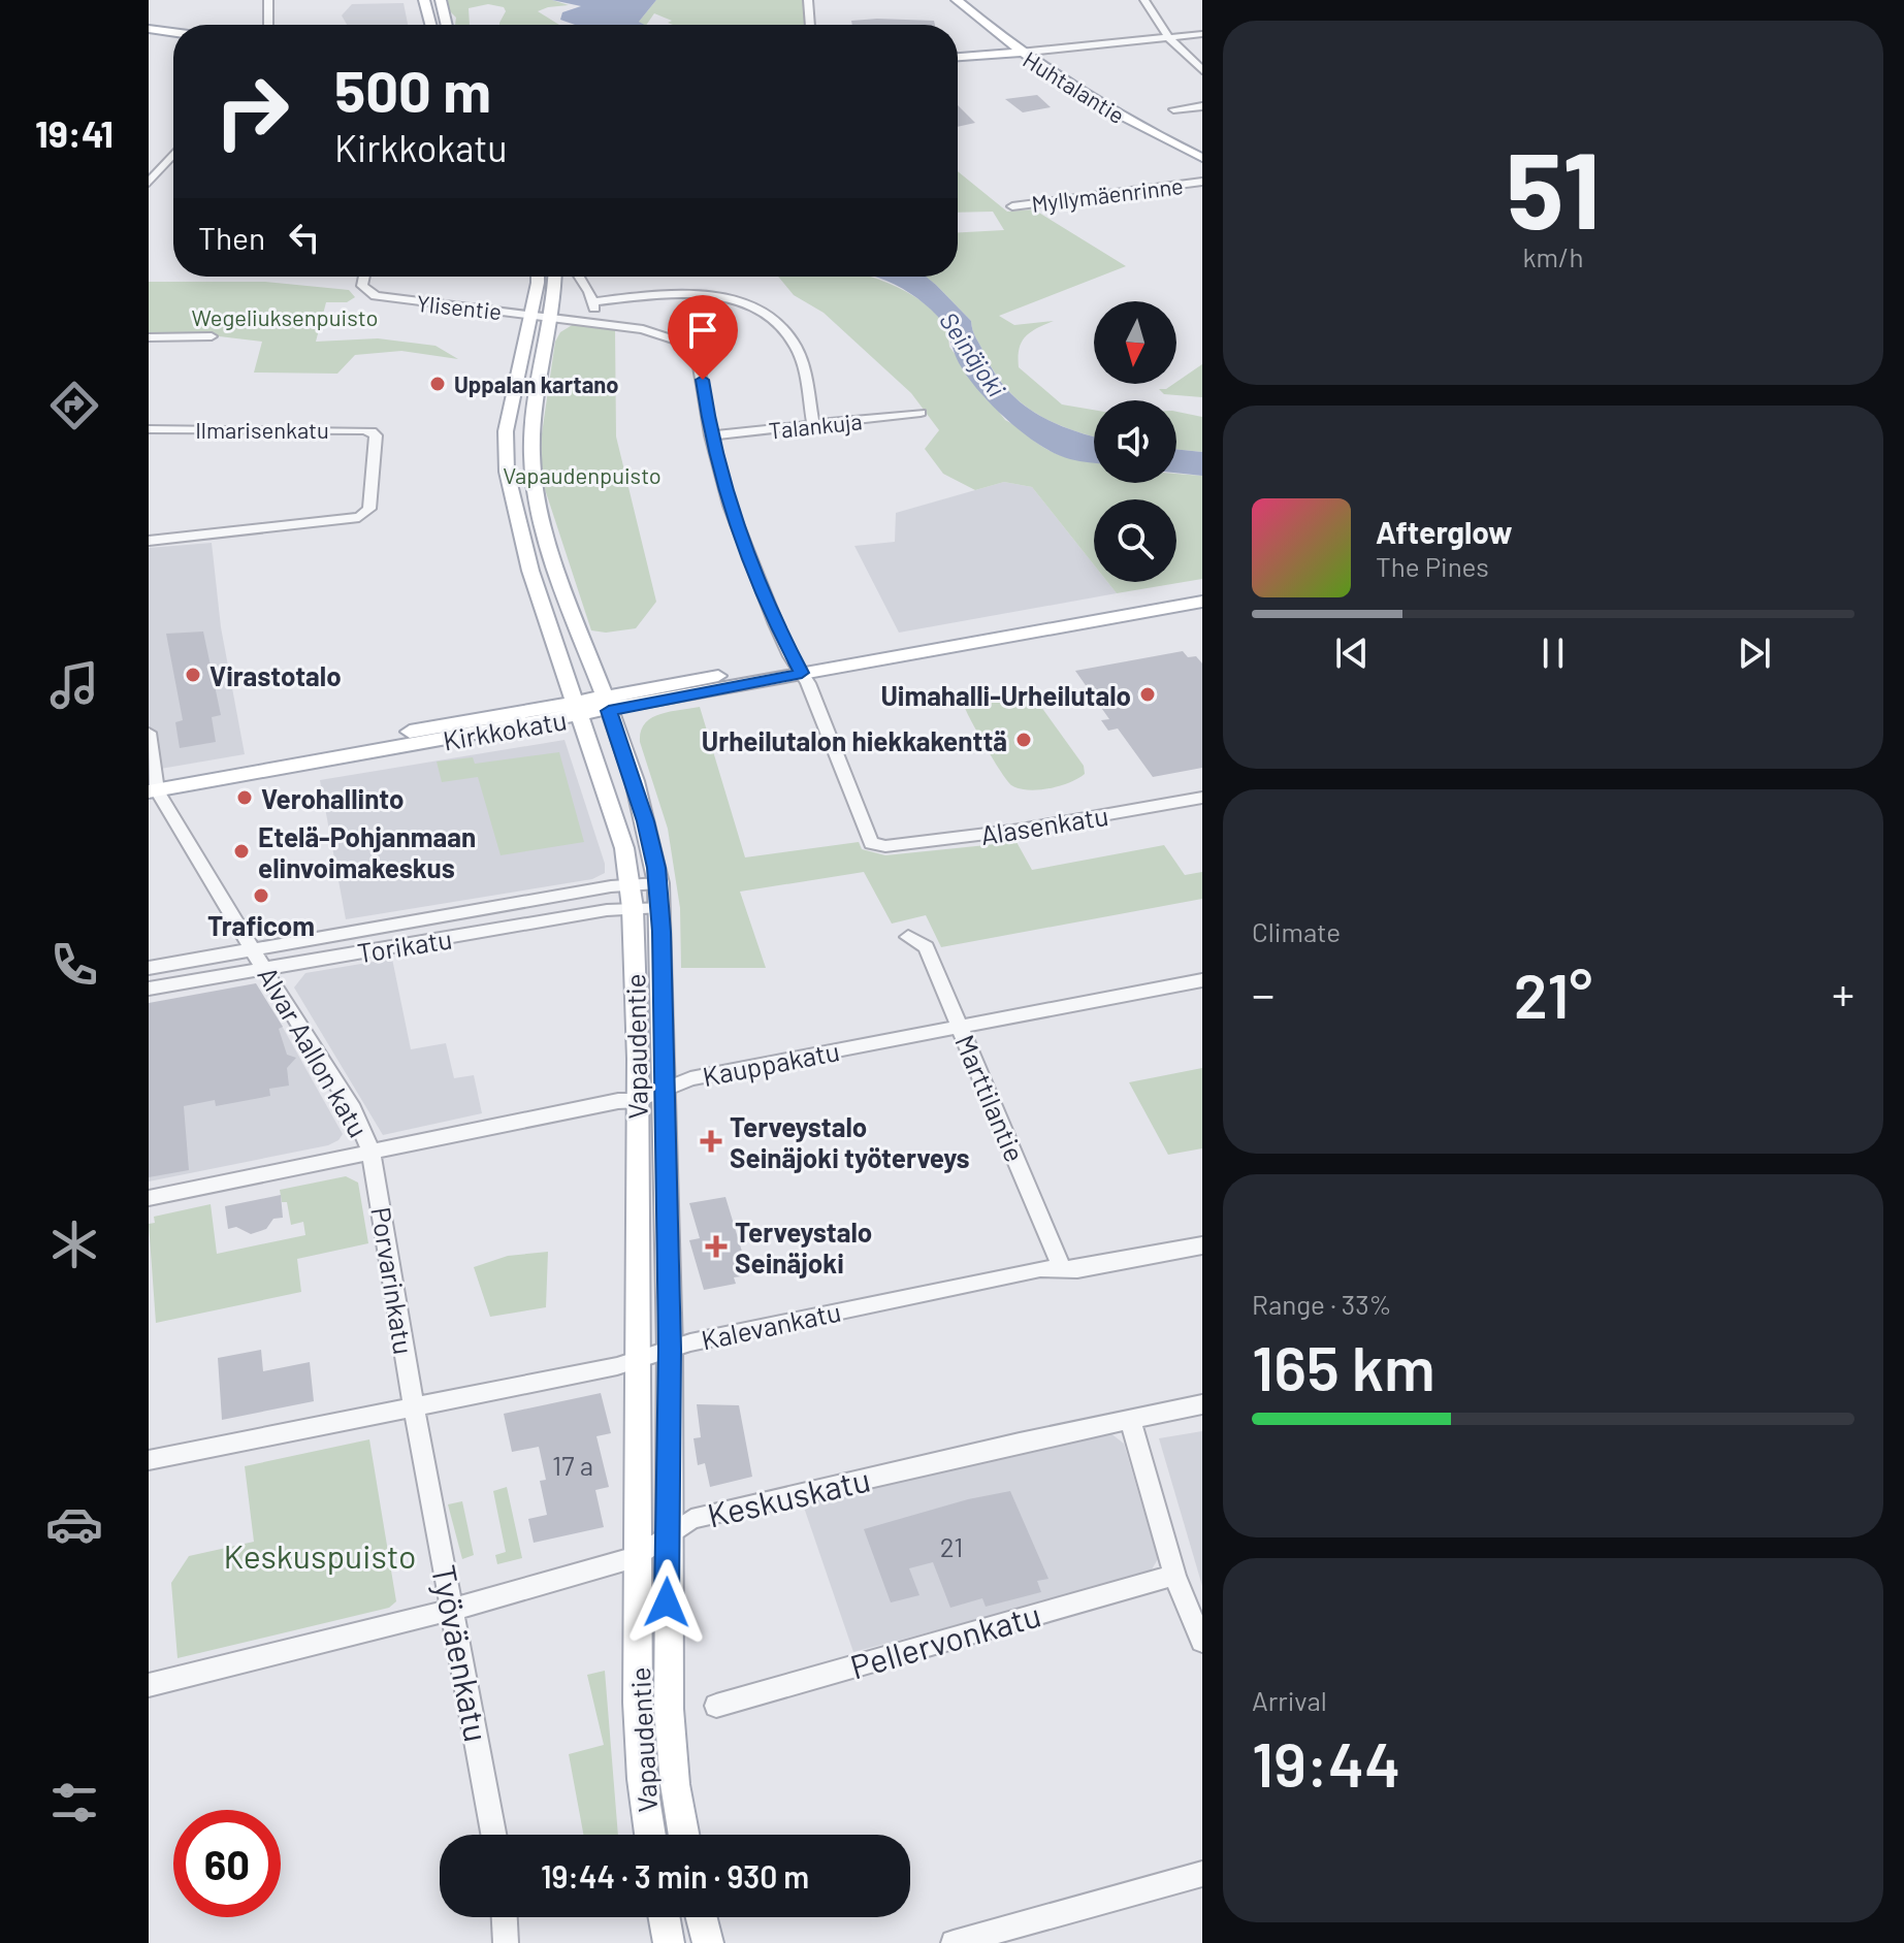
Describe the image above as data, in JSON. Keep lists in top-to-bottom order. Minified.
{"streets":{"main road":["Huhtalantie","Kirkkokatu","Vapaudentie"],"street":["Myllymäenrinne","Ylisentie","Talankuja","Ilmarisenkatu","Alasenkatu","Torikatu","Alvar Aallon katu","Kauppakatu","Marttilantie","Porvarinkatu","Kalevankatu","Keskuskatu","Pellervonkatu","Työväenkatu"]},"crossings":[["Ylisentie","Vapaudentie"],["Kirkkokatu","Alasenkatu"],["Kirkkokatu","Vapaudentie"],["Kirkkokatu","Alvar Aallon katu"],["Torikatu","Vapaudentie"],["Torikatu","Alvar Aallon katu"],["Vapaudentie","Kauppakatu"],["Vapaudentie","Kalevankatu"],["Vapaudentie","Keskuskatu"],["Alvar Aallon katu","Kauppakatu"],["Alvar Aallon katu","Porvarinkatu"],["Kauppakatu","Marttilantie"],["Kauppakatu","Porvarinkatu"],["Marttilantie","Kalevankatu"],["Porvarinkatu","Kalevankatu"],["Porvarinkatu","Työväenkatu"],["Kalevankatu","Työväenkatu"],["Keskuskatu","Työväenkatu"]],"water":["Seinäjoki"],"parks":["Wegeliuksenpuisto","Vapaudenpuisto","Keskuspuisto"],"places":{"other":["Uppalan kartano","Virastotalo","Uimahalli-Urheilutalo","Urheilutalon hiekkakenttä","Verohallinto","Etelä-Pohjanmaan elinvoimakeskus","Traficom"],"health":["Terveystalo Seinäjoki työterveys","Terveystalo Seinäjoki"]},"house_numbers":["17 a","21"],"north":"bottom","page":{"tabs":"19:41","tile":[["51","km/h"],"Climate",["Range · 33%","165 km"],["Arrival","19:44"]],"turn":["500 m","Kirkkokatu"],"then":"Then","song":["Afterglow","The Pines"],"heat":["−","21°","+"],"limit":"60","trip":"19:44 · 3 min · 930 m"}}
